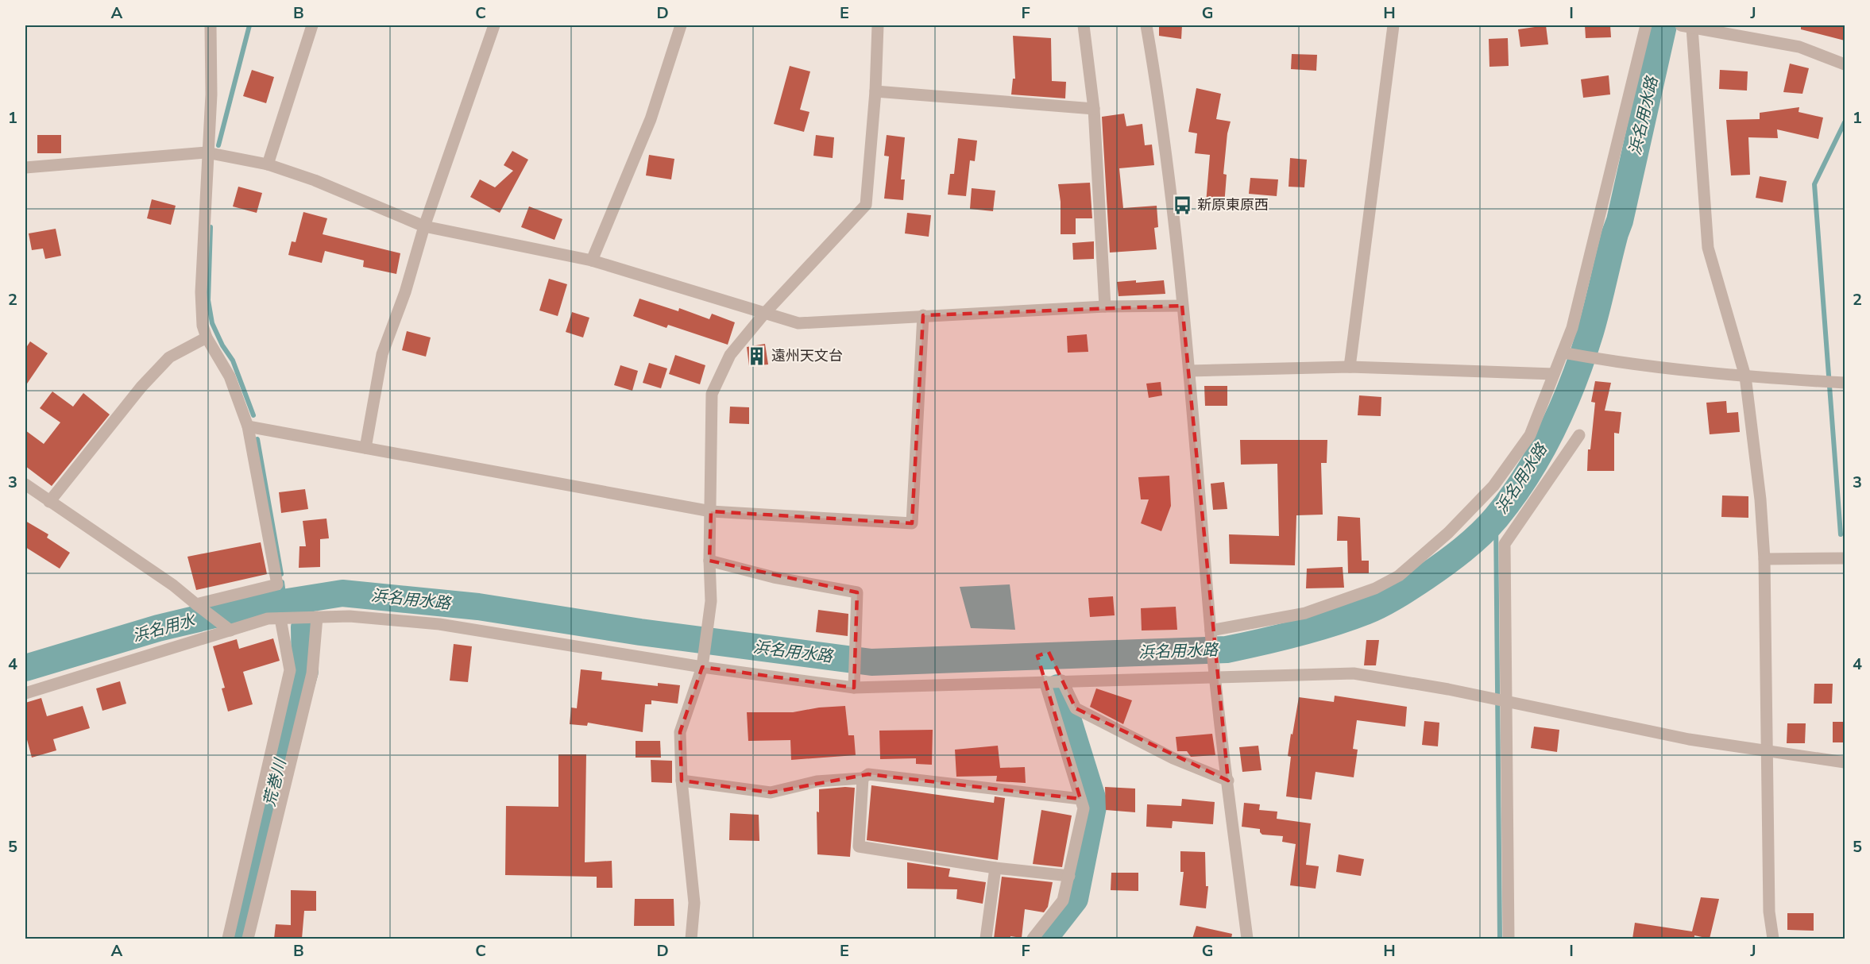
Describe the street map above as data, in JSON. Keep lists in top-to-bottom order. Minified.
{"water":["浜名用水路","浜名用水","荒巻川"],"places":{"bus stop":["新原東原西"],"building":["遠州天文台"]},"grid":{"columns":["A","B","C","D","E","F","G","H","I","J"],"rows":["1","2","3","4","5"]}}
